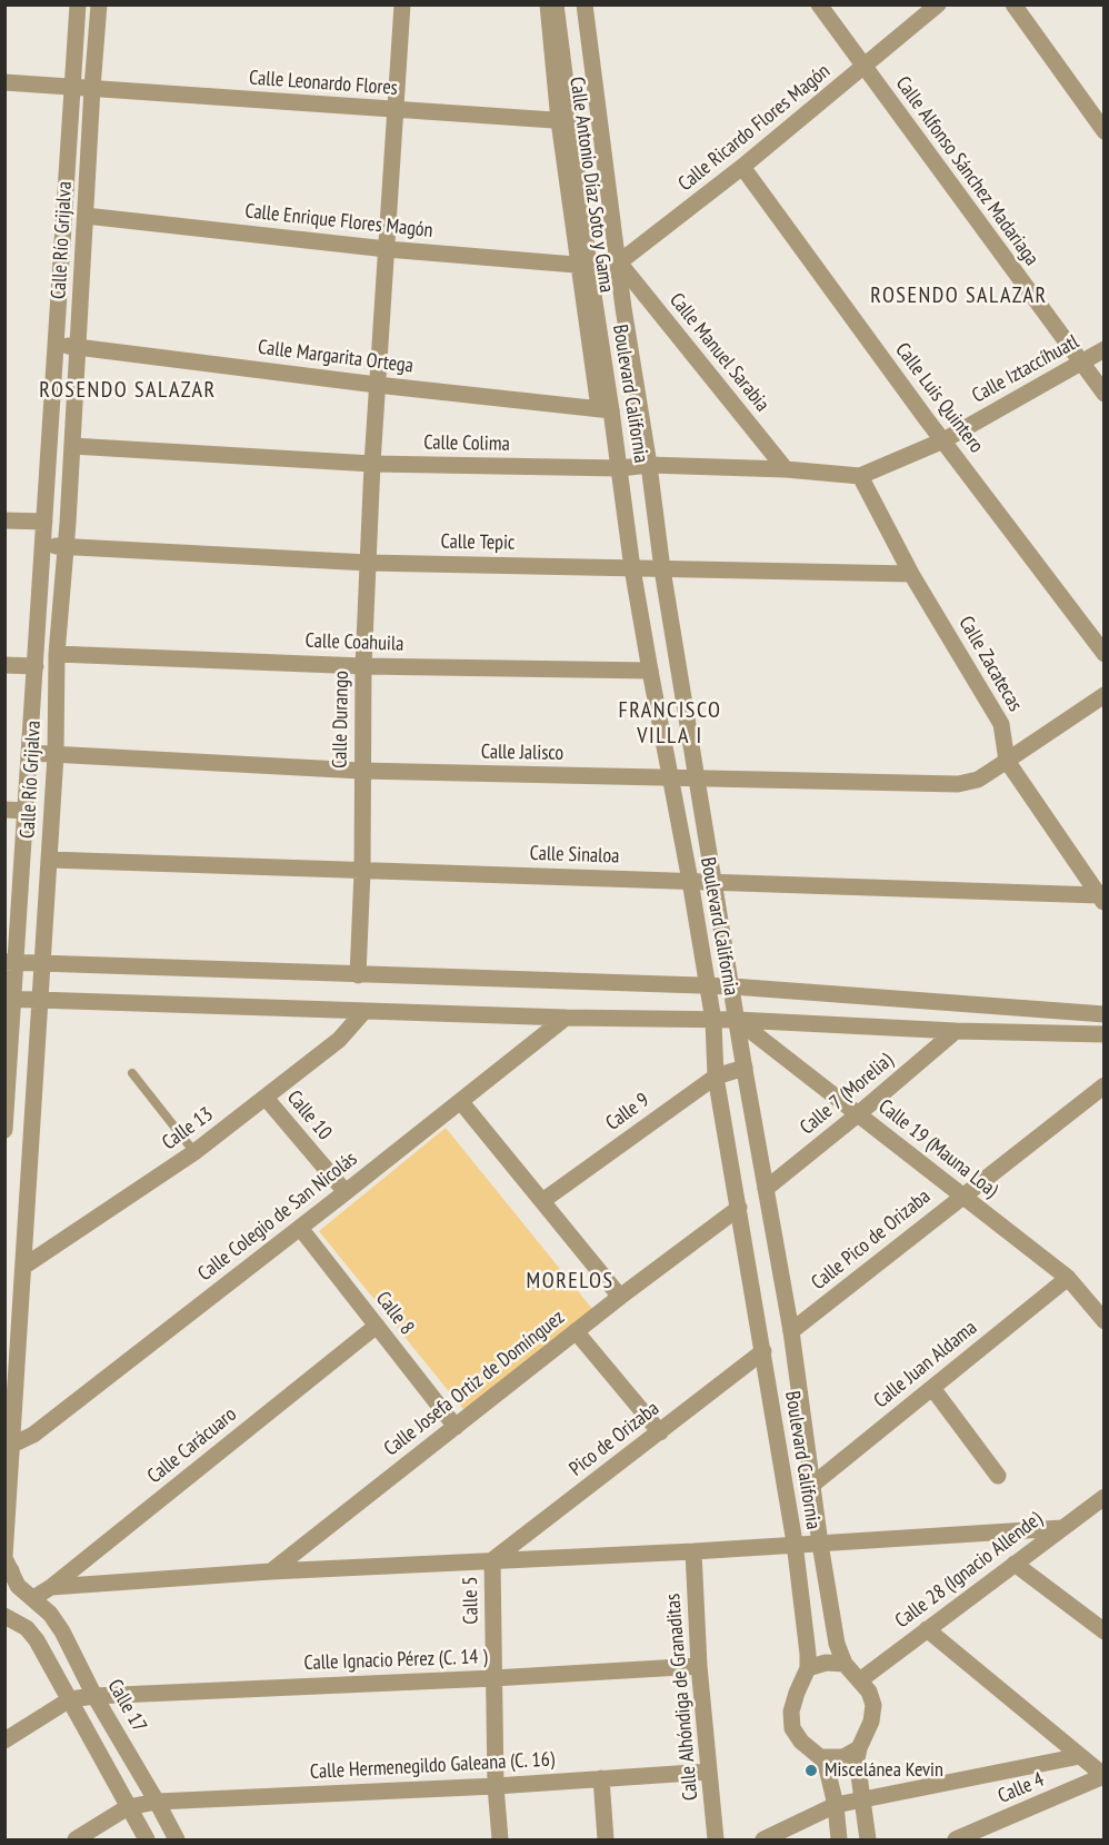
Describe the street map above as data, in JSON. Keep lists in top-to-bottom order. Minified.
{"streets":{"street":["Calle Leonardo Flores","Calle Ricardo Flores Magón","Calle Alfonso Sánchez Madariaga","Calle Antonio Díaz Soto y Gama","Calle Enrique Flores Magón","Calle Río Grijalva","Calle Manuel Sarabia","Calle Margarita Ortega","Calle Iztaccíhuatl","Boulevard California","Calle Luis Quintero","Calle Colima","Calle Tepic","Calle Coahuila","Calle Zacatecas","Calle Durango","Calle Jalisco","Calle Sinaloa","Calle 7 (Morelia)","Calle 9","Calle 10","Calle 13","Calle 19 (Mauna Loa)","Calle Colegio de San Nicolás","Calle Pico de Orizaba","Calle 8","Calle Juan Aldama","Calle Josefa Ortiz de Domínguez","Pico de Orizaba","Calle Carácuaro","Calle 28 (Ignacio Allende)","Calle 5","Calle Ignacio Pérez (C. 14 )","Calle Alhóndiga de Granaditas","Calle 17","Calle Hermenegildo Galeana (C. 16)","Calle 4"]},"crossings":[["Calle Leonardo Flores","Calle Antonio Díaz Soto y Gama"],["Calle Leonardo Flores","Calle Río Grijalva"],["Calle Leonardo Flores","Boulevard California"],["Calle Leonardo Flores","Calle Durango"],["Calle Ricardo Flores Magón","Calle Alfonso Sánchez Madariaga"],["Calle Ricardo Flores Magón","Calle Enrique Flores Magón"],["Calle Ricardo Flores Magón","Calle Manuel Sarabia"],["Calle Ricardo Flores Magón","Boulevard California"],["Calle Ricardo Flores Magón","Calle Luis Quintero"],["Calle Alfonso Sánchez Madariaga","Calle Iztaccíhuatl"],["Calle Antonio Díaz Soto y Gama","Boulevard California"],["Calle Enrique Flores Magón","Calle Río Grijalva"],["Calle Enrique Flores Magón","Boulevard California"],["Calle Enrique Flores Magón","Calle Durango"],["Calle Río Grijalva","Calle Margarita Ortega"],["Calle Río Grijalva","Calle Colima"],["Calle Río Grijalva","Calle Tepic"],["Calle Río Grijalva","Calle Coahuila"],["Calle Río Grijalva","Calle Jalisco"],["Calle Río Grijalva","Calle Sinaloa"],["Calle Río Grijalva","Calle 13"],["Calle Río Grijalva","Calle Colegio de San Nicolás"],["Calle Río Grijalva","Calle Carácuaro"],["Calle Río Grijalva","Calle 17"],["Calle Manuel Sarabia","Boulevard California"],["Calle Manuel Sarabia","Calle Colima"],["Calle Margarita Ortega","Boulevard California"],["Calle Margarita Ortega","Calle Durango"],["Calle Iztaccíhuatl","Calle Luis Quintero"],["Calle Iztaccíhuatl","Calle Colima"],["Calle Iztaccíhuatl","Calle Zacatecas"],["Boulevard California","Calle Colima"],["Boulevard California","Calle Tepic"],["Boulevard California","Calle Coahuila"],["Boulevard California","Calle Jalisco"],["Boulevard California","Calle Sinaloa"],["Boulevard California","Calle 7 (Morelia)"],["Boulevard California","Calle 9"],["Boulevard California","Calle 19 (Mauna Loa)"],["Boulevard California","Calle Pico de Orizaba"],["Boulevard California","Calle Juan Aldama"],["Boulevard California","Calle Josefa Ortiz de Domínguez"],["Boulevard California","Pico de Orizaba"],["Boulevard California","Calle 28 (Ignacio Allende)"],["Calle Colima","Calle Zacatecas"],["Calle Colima","Calle Durango"],["Calle Tepic","Calle Zacatecas"],["Calle Tepic","Calle Durango"],["Calle Coahuila","Calle Durango"],["Calle Zacatecas","Calle Jalisco"],["Calle Zacatecas","Calle Sinaloa"],["Calle Durango","Calle Jalisco"],["Calle Durango","Calle Sinaloa"],["Calle 7 (Morelia)","Calle 19 (Mauna Loa)"],["Calle 10","Calle 13"],["Calle 10","Calle Colegio de San Nicolás"],["Calle 19 (Mauna Loa)","Calle Pico de Orizaba"],["Calle 19 (Mauna Loa)","Calle Juan Aldama"],["Calle Colegio de San Nicolás","Calle 8"],["Calle 8","Calle Josefa Ortiz de Domínguez"],["Calle 8","Calle Carácuaro"],["Pico de Orizaba","Calle 5"],["Calle Carácuaro","Calle 17"],["Calle 5","Calle Ignacio Pérez (C. 14 )"],["Calle 5","Calle Hermenegildo Galeana (C. 16)"],["Calle Ignacio Pérez (C. 14 )","Calle Alhóndiga de Granaditas"],["Calle Ignacio Pérez (C. 14 )","Calle 17"],["Calle Alhóndiga de Granaditas","Calle Hermenegildo Galeana (C. 16)"],["Calle 17","Calle Hermenegildo Galeana (C. 16)"]],"districts":["ROSENDO SALAZAR","ROSENDO SALAZAR","FRANCISCO VILLA I","MORELOS"],"places":["Miscelánea Kevin"]}
